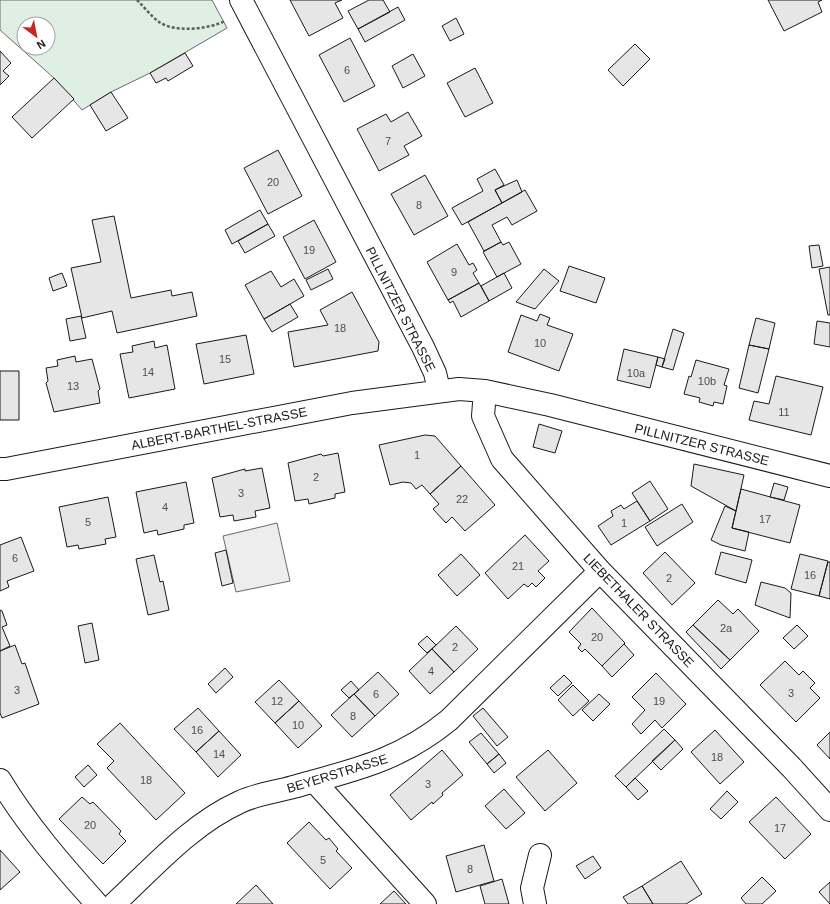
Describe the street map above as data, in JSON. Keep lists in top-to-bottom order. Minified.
{"streets":{"street":["PILLNITZER STRASSE","ALBERT-BARTHEL-STRASSE","LIEBETHALER STRASSE","BEYERSTRASSE"]},"crossings":[["PILLNITZER STRASSE","ALBERT-BARTHEL-STRASSE"],["PILLNITZER STRASSE","LIEBETHALER STRASSE"],["LIEBETHALER STRASSE","BEYERSTRASSE"]],"house_numbers":["6","7","20","8","19","9","18","10","15","14","10a","10b","13","11","1","2","3","22","4","17","5","1","6","21","16","2","2a","20","2","4","3","3","6","12","19","8","10","16","14","18","18","3","20","17","5","8"],"north":"bottom right"}
